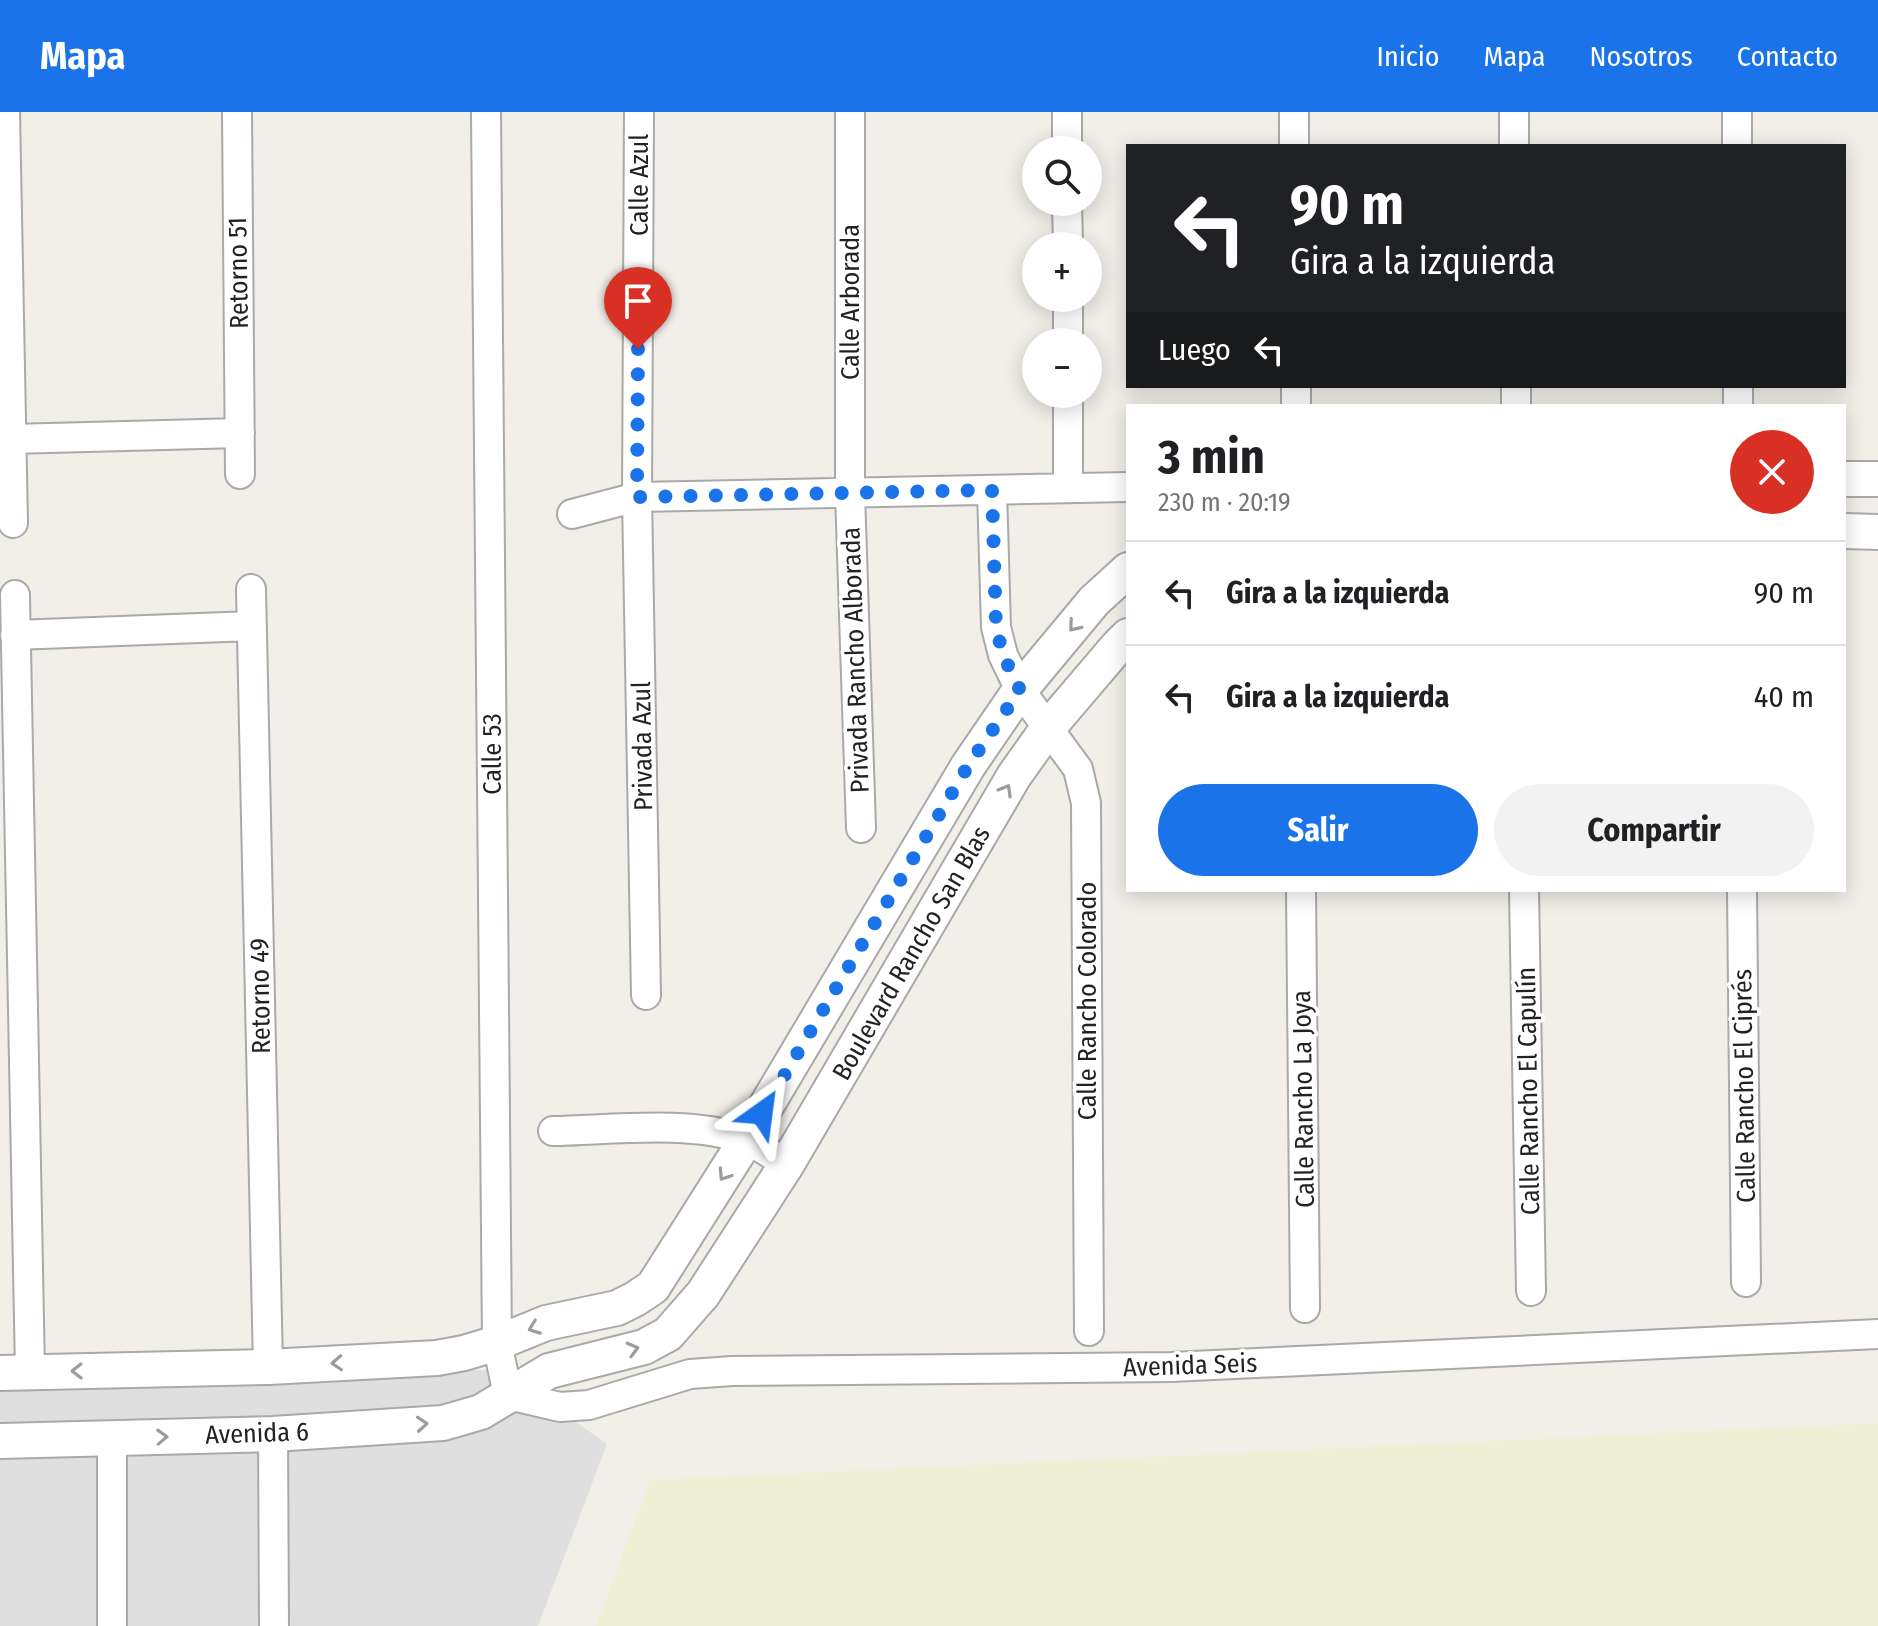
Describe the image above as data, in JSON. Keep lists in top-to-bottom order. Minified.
{"streets":{"street":["Calle Azul","Retorno 51","Calle Arborada","Privada Rancho Alborada","Privada Azul","Calle 53","Boulevard Rancho San Blas","Retorno 49","Calle Rancho Colorado","Calle Rancho El Ciprés","Calle Rancho El Capulín","Calle Rancho La Joya","Avenida Seis","Avenida 6"]},"crossings":[["Calle Azul","Privada Azul"],["Calle Arborada","Privada Rancho Alborada"],["Calle 53","Boulevard Rancho San Blas"],["Calle 53","Avenida Seis"],["Calle 53","Avenida 6"],["Boulevard Rancho San Blas","Calle Rancho Colorado"],["Boulevard Rancho San Blas","Avenida Seis"],["Boulevard Rancho San Blas","Avenida 6"],["Avenida Seis","Avenida 6"]],"page":{"header":"Mapa","nav":["Inicio","Mapa","Nosotros","Contacto"],"map_buttons":["+","−"],"turn":["90 m","Gira a la izquierda"],"then":"Luego","heading":["3 min","230 m · 20:19"],"list":[{"name":"Gira a la izquierda","value":"90 m"},{"name":"Gira a la izquierda","value":"40 m"}],"buttons":["Salir","Compartir"]}}
